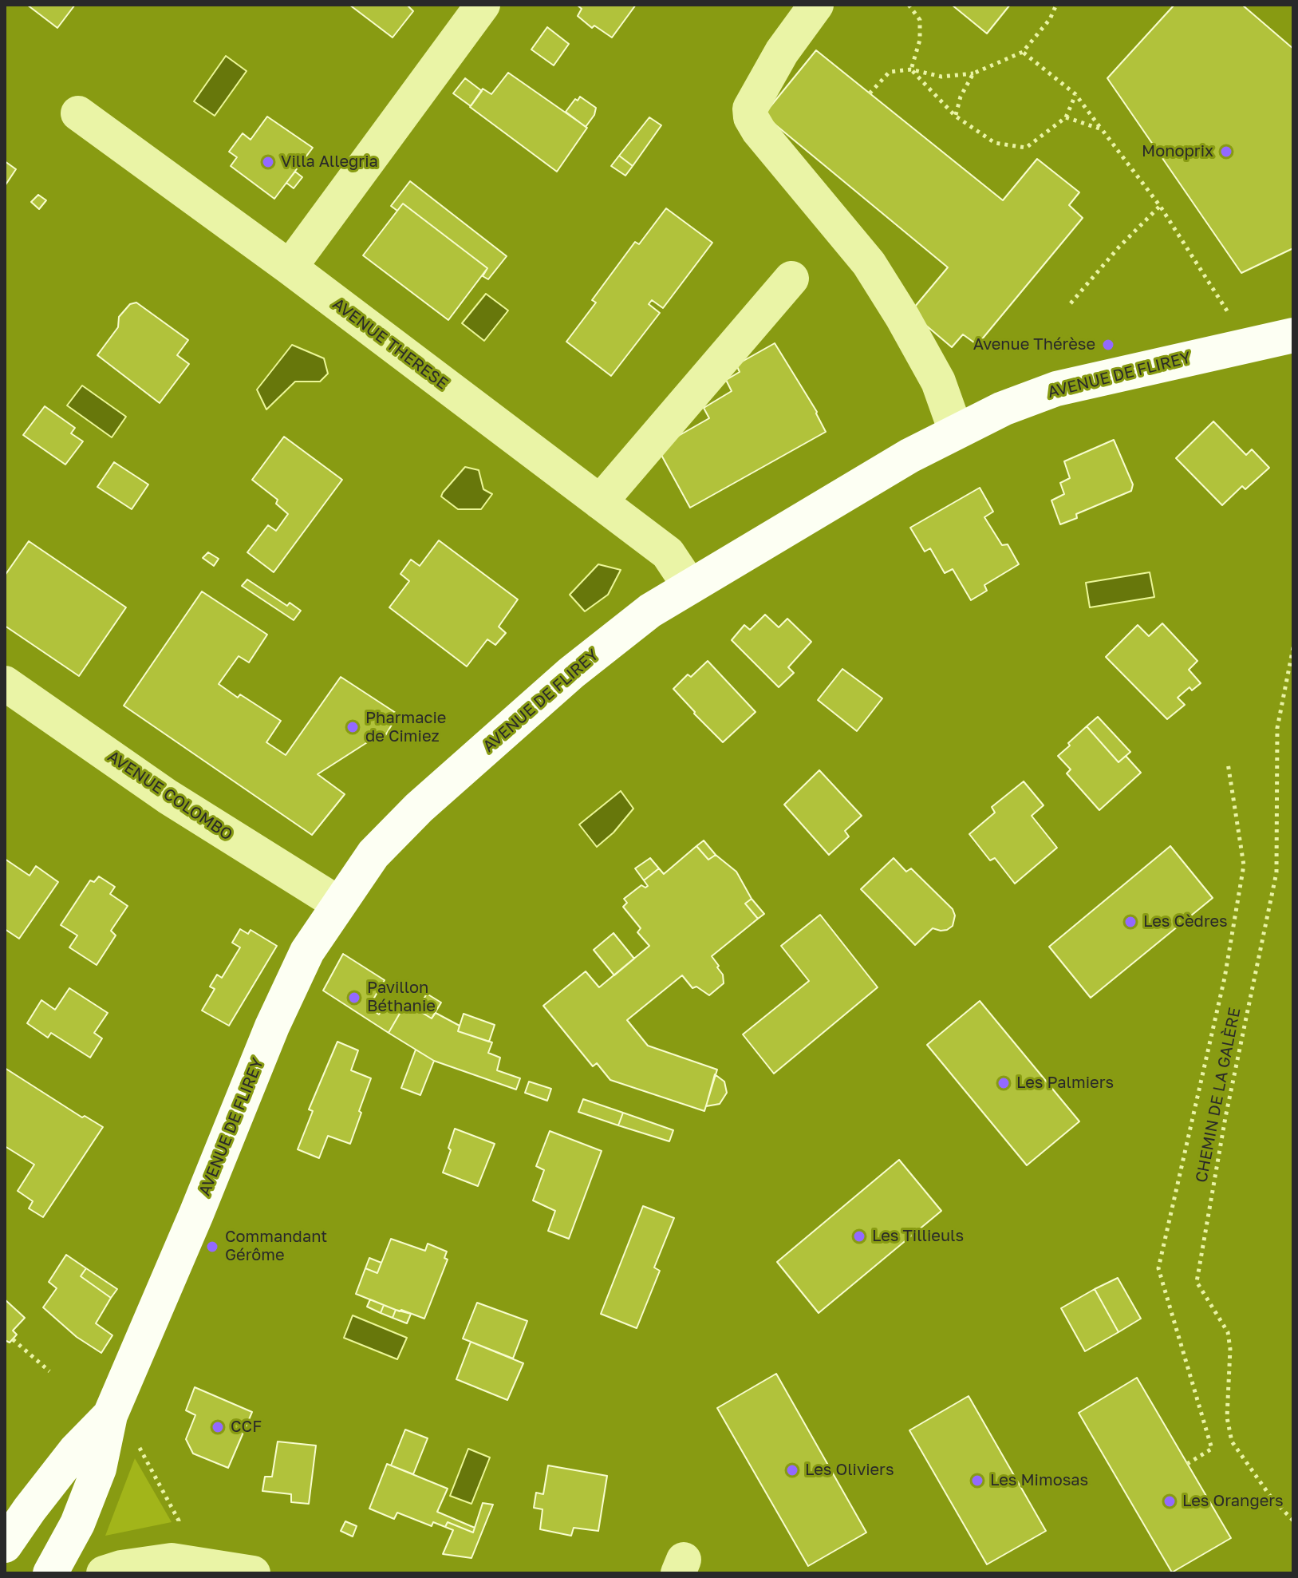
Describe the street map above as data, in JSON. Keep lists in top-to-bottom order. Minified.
{"streets":{"main road":["AVENUE DE FLIREY"],"street":["AVENUE THERESE","AVENUE COLOMBO"],"path":["CHEMIN DE LA GALÈRE"]},"crossings":[["AVENUE THERESE","AVENUE DE FLIREY"],["AVENUE DE FLIREY","AVENUE COLOMBO"]],"places":["Monoprix","Villa Allegria","Avenue Thérèse","Pharmacie de Cimiez","Les Cèdres","Pavillon Béthanie","Les Palmiers","Les Tillieuls","Commandant Gérôme","CCF","Les Oliviers","Les Mimosas","Les Orangers"]}
